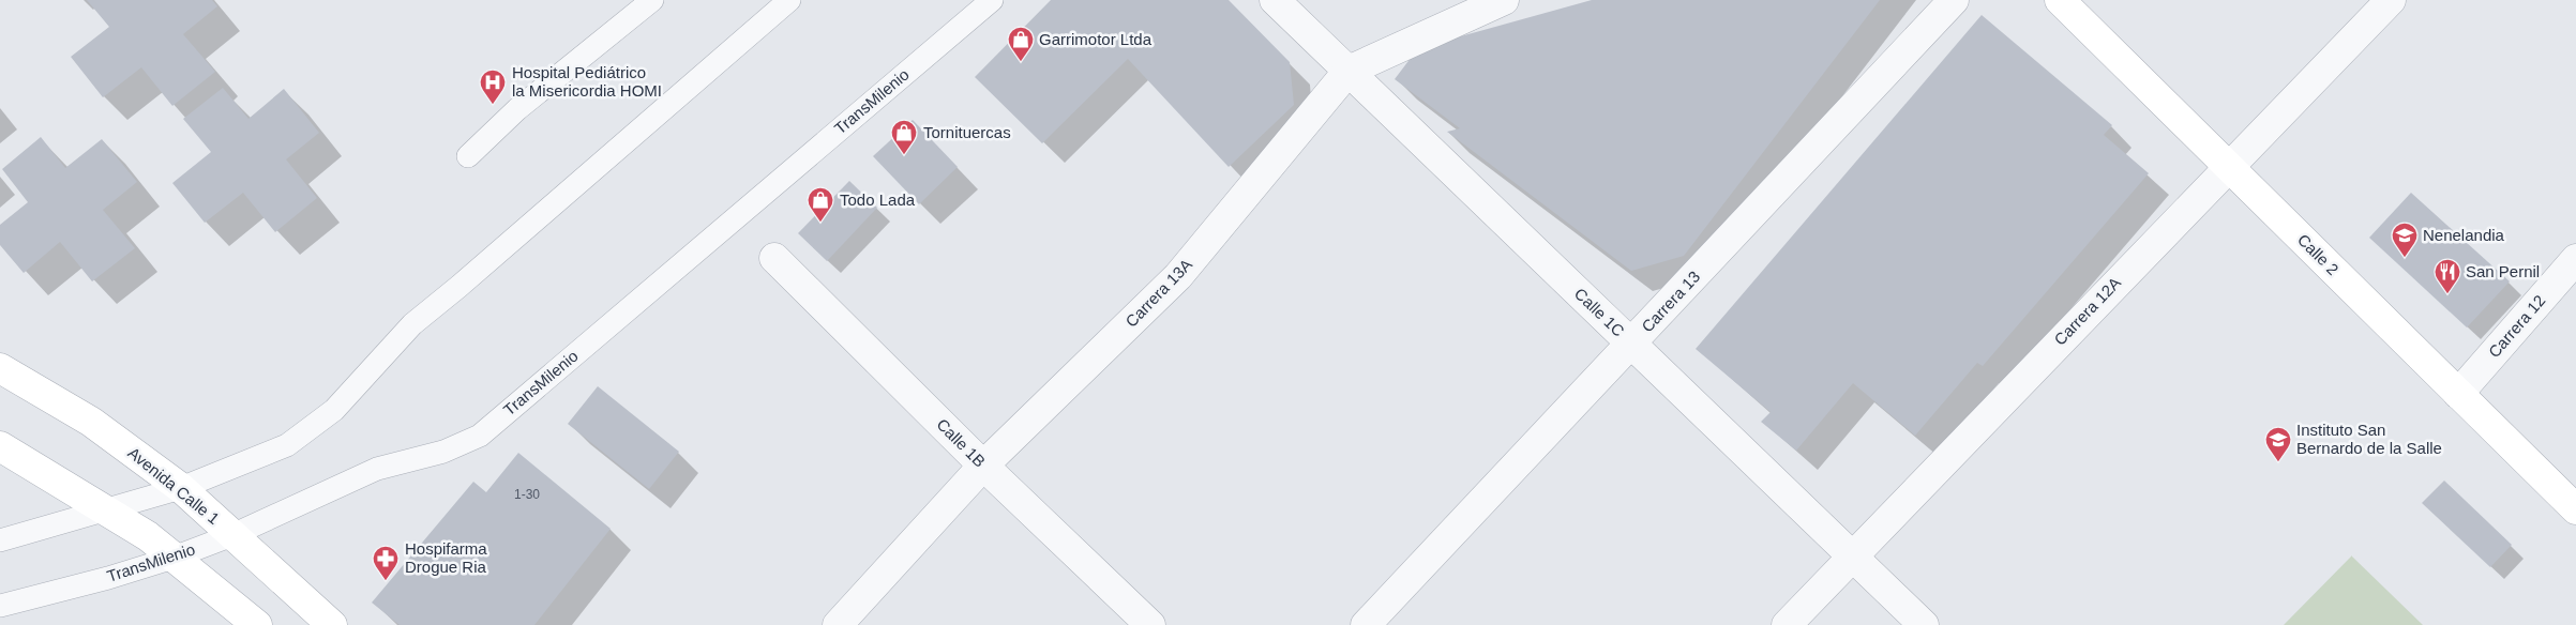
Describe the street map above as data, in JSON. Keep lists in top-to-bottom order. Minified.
{"streets":{"main road":["Calle 2","Avenida Calle 1"],"street":["Carrera 13A","Carrera 13","Carrera 12A","Calle 1C","Carrera 12","Calle 1B"],"lane":["TransMilenio"]},"crossings":[["TransMilenio","Avenida Calle 1"],["Calle 2","Carrera 12A"],["Calle 2","Carrera 12"],["Carrera 13A","Calle 1C"],["Carrera 13A","Calle 1B"],["Carrera 13","Calle 1C"],["Carrera 12A","Calle 1C"]],"places":{"shop":["Garrimotor Ltda","Tornituercas","Todo Lada"],"hospital":["Hospital Pediátrico la Misericordia HOMI"],"school or university":["Nenelandia","Instituto San Bernardo de la Salle"],"restaurant":["San Pernil"],"pharmacy":["Hospifarma Drogue Ria"]},"house_numbers":["1-30"]}
